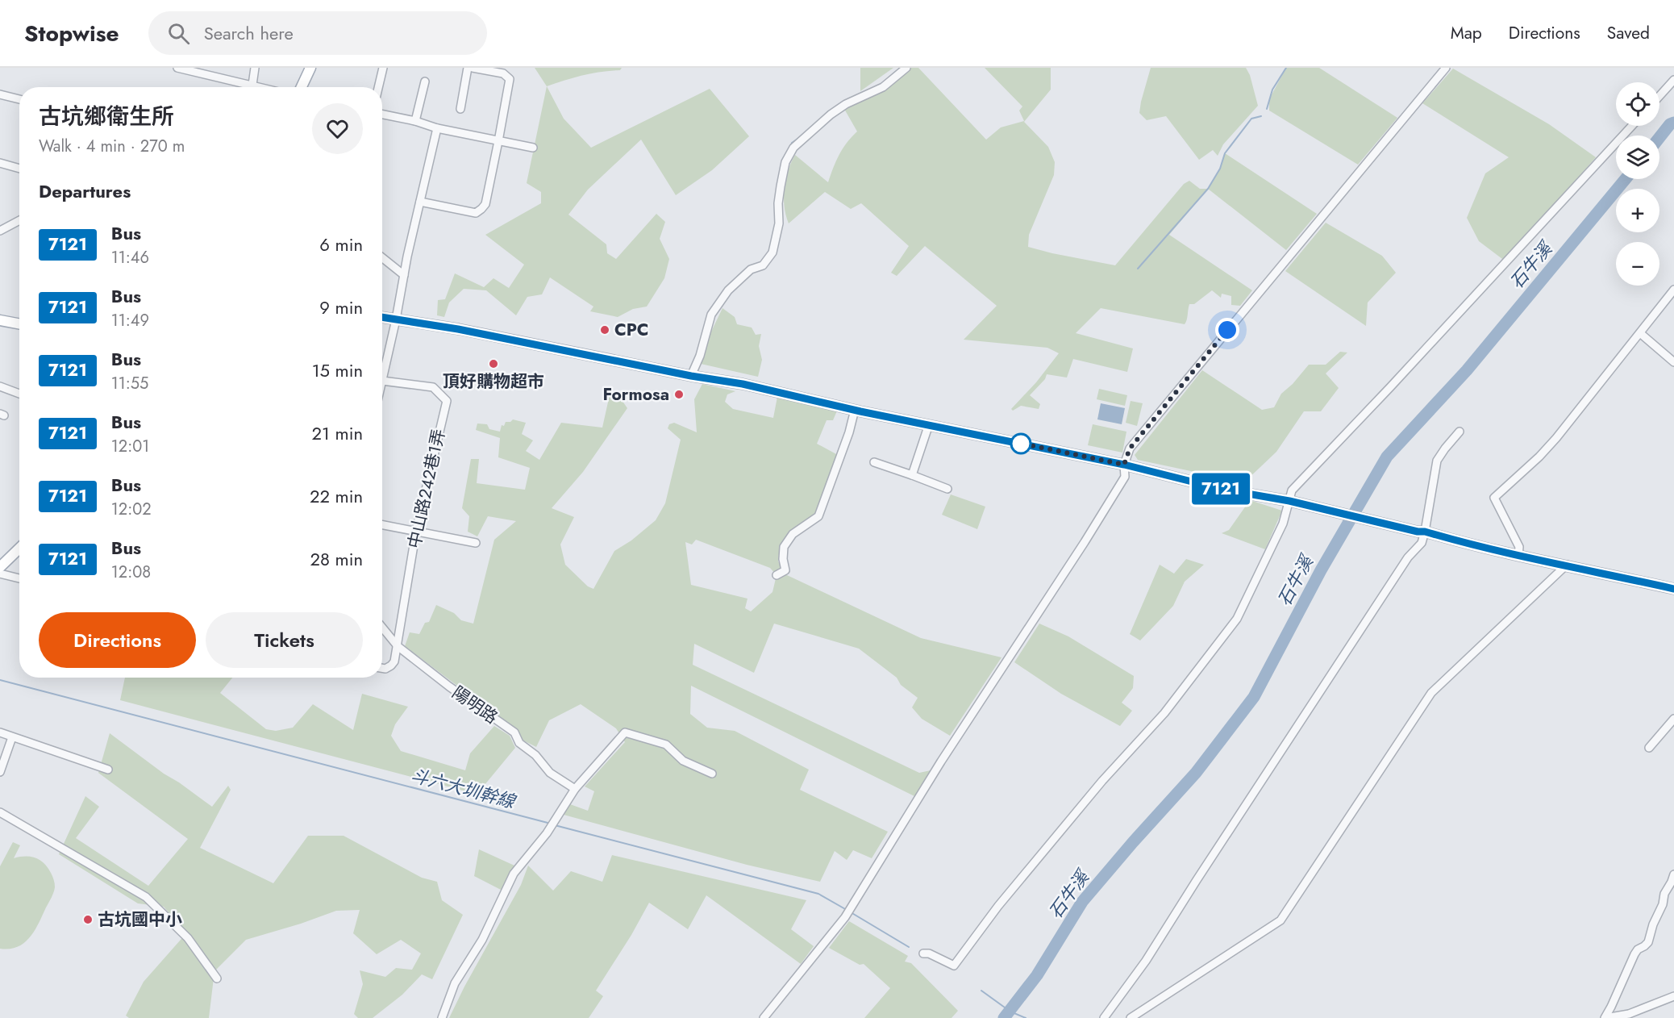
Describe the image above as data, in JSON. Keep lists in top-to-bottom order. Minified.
{"streets":{"street":["中山路242巷1弄","陽明路"]},"crossings":[["中山路242巷1弄","陽明路"]],"water":["石牛溪","斗六大圳幹線"],"places":["CPC","頂好購物超市","Formosa","古坑國中小"],"lines":["bus line 7121"],"page":{"header":"Stopwise","search":"Search here","nav":["Map","Directions","Saved"],"on_map":"7121","map_buttons":["+","−"],"heading":[["古坑鄉衛生所","Walk · 4 min · 270 m"],"Departures"],"list":[{"mark":"7121","name":"Bus","note":"11:46","value":"6 min"},{"mark":"7121","name":"Bus","note":"11:49","value":"9 min"},{"mark":"7121","name":"Bus","note":"11:55","value":"15 min"},{"mark":"7121","name":"Bus","note":"12:01","value":"21 min"},{"mark":"7121","name":"Bus","note":"12:02","value":"22 min"},{"mark":"7121","name":"Bus","note":"12:08","value":"28 min"}],"buttons":["Directions","Tickets"]}}
